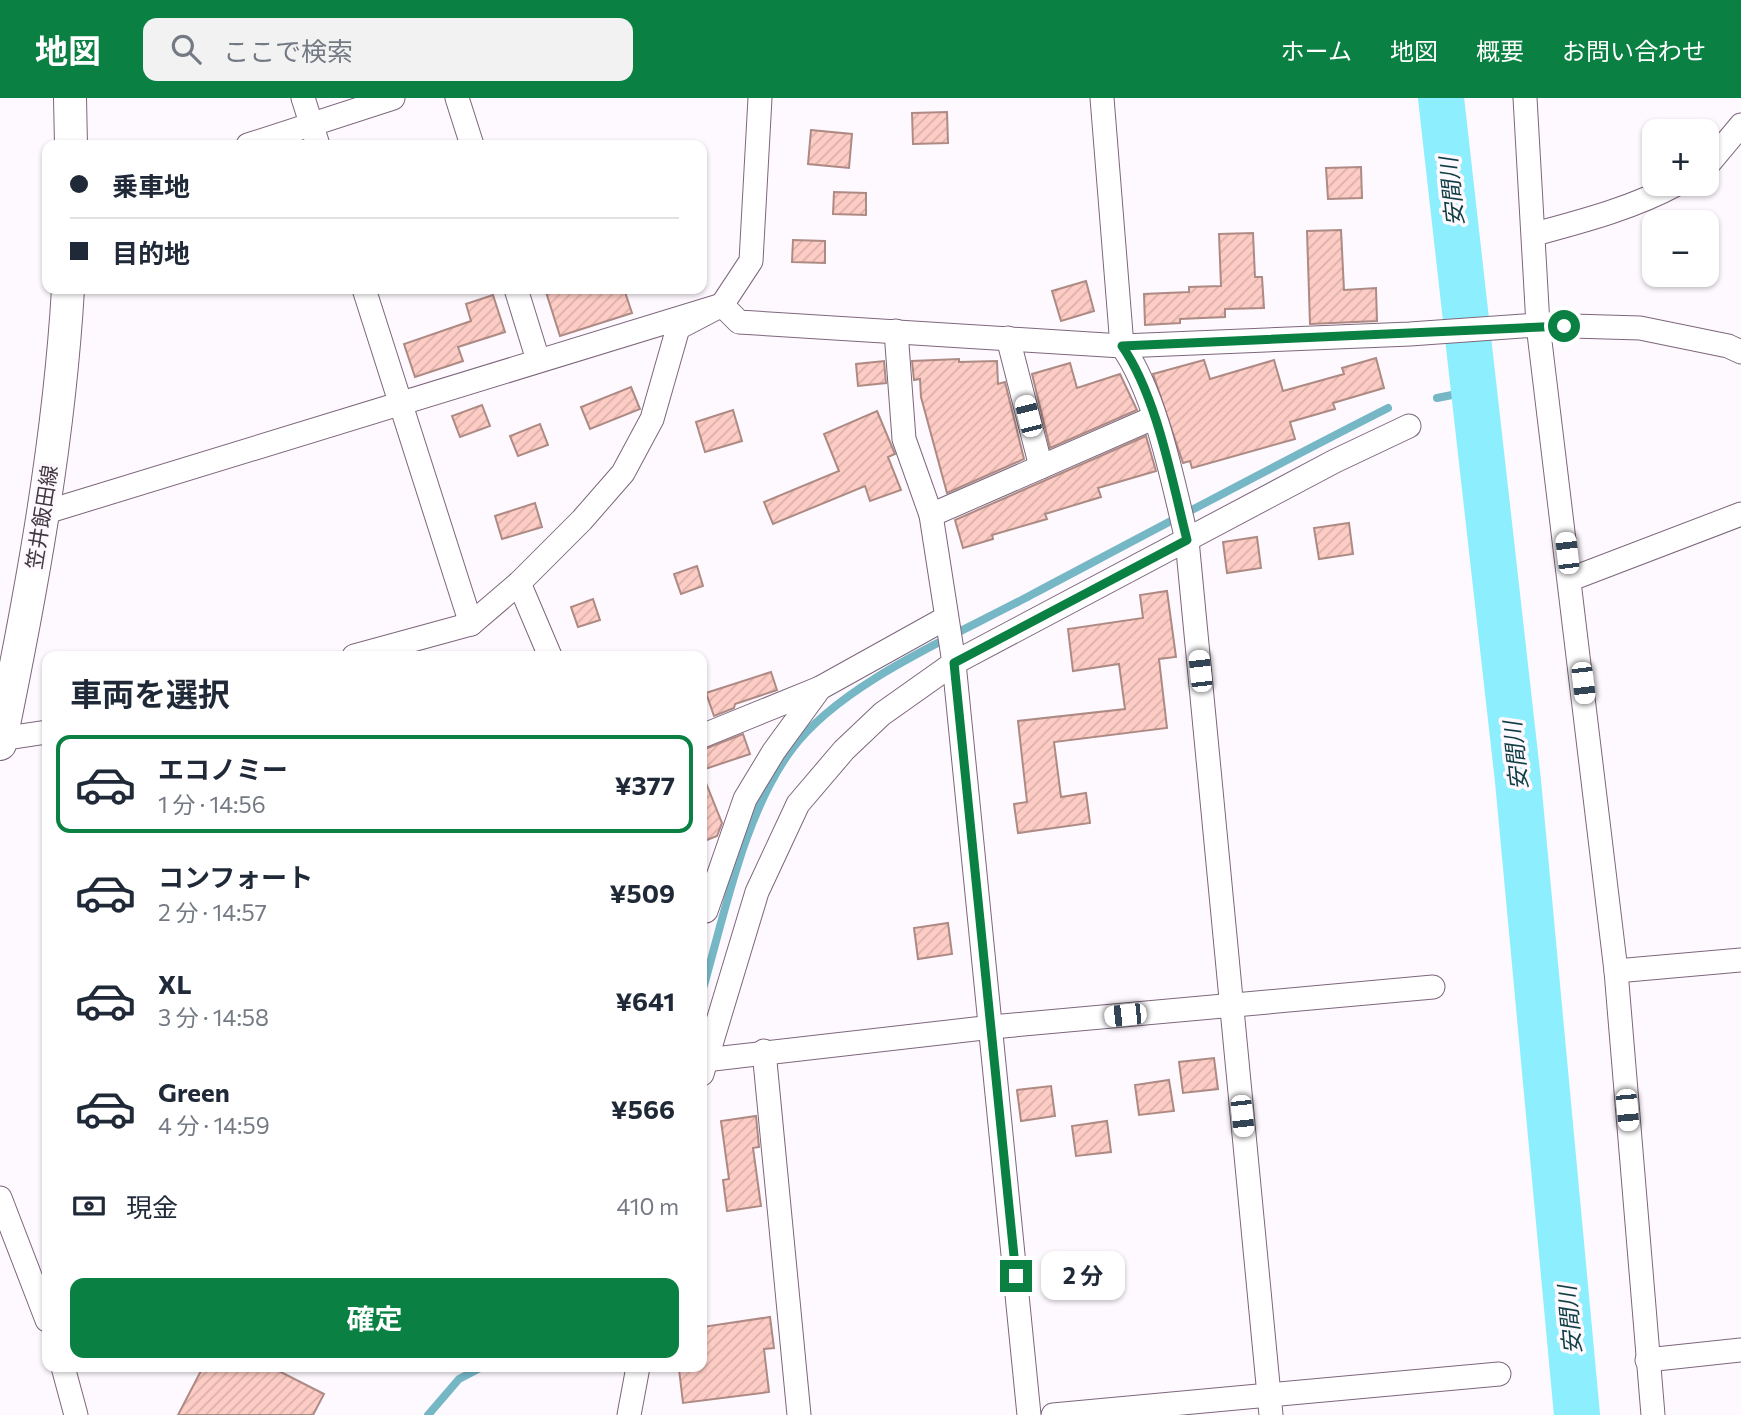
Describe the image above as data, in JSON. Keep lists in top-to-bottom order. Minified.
{"streets":{"main road":["笠井飯田線"]},"water":["安間川"],"page":{"header":"地図","search":"ここで検索","nav":["ホーム","地図","概要","お問い合わせ"],"map_buttons":["+","−"],"banner":["乗車地","目的地"],"heading":"車両を選択","list":[{"name":"エコノミー","note":"1 分 · 14:56","value":"¥377"},{"name":"コンフォート","note":"2 分 · 14:57","value":"¥509"},{"name":"XL","note":"3 分 · 14:58","value":"¥641"},{"name":"Green","note":"4 分 · 14:59","value":"¥566"}],"pay":["現金","410 m"],"bubble":"2 分","buttons":"確定"}}
